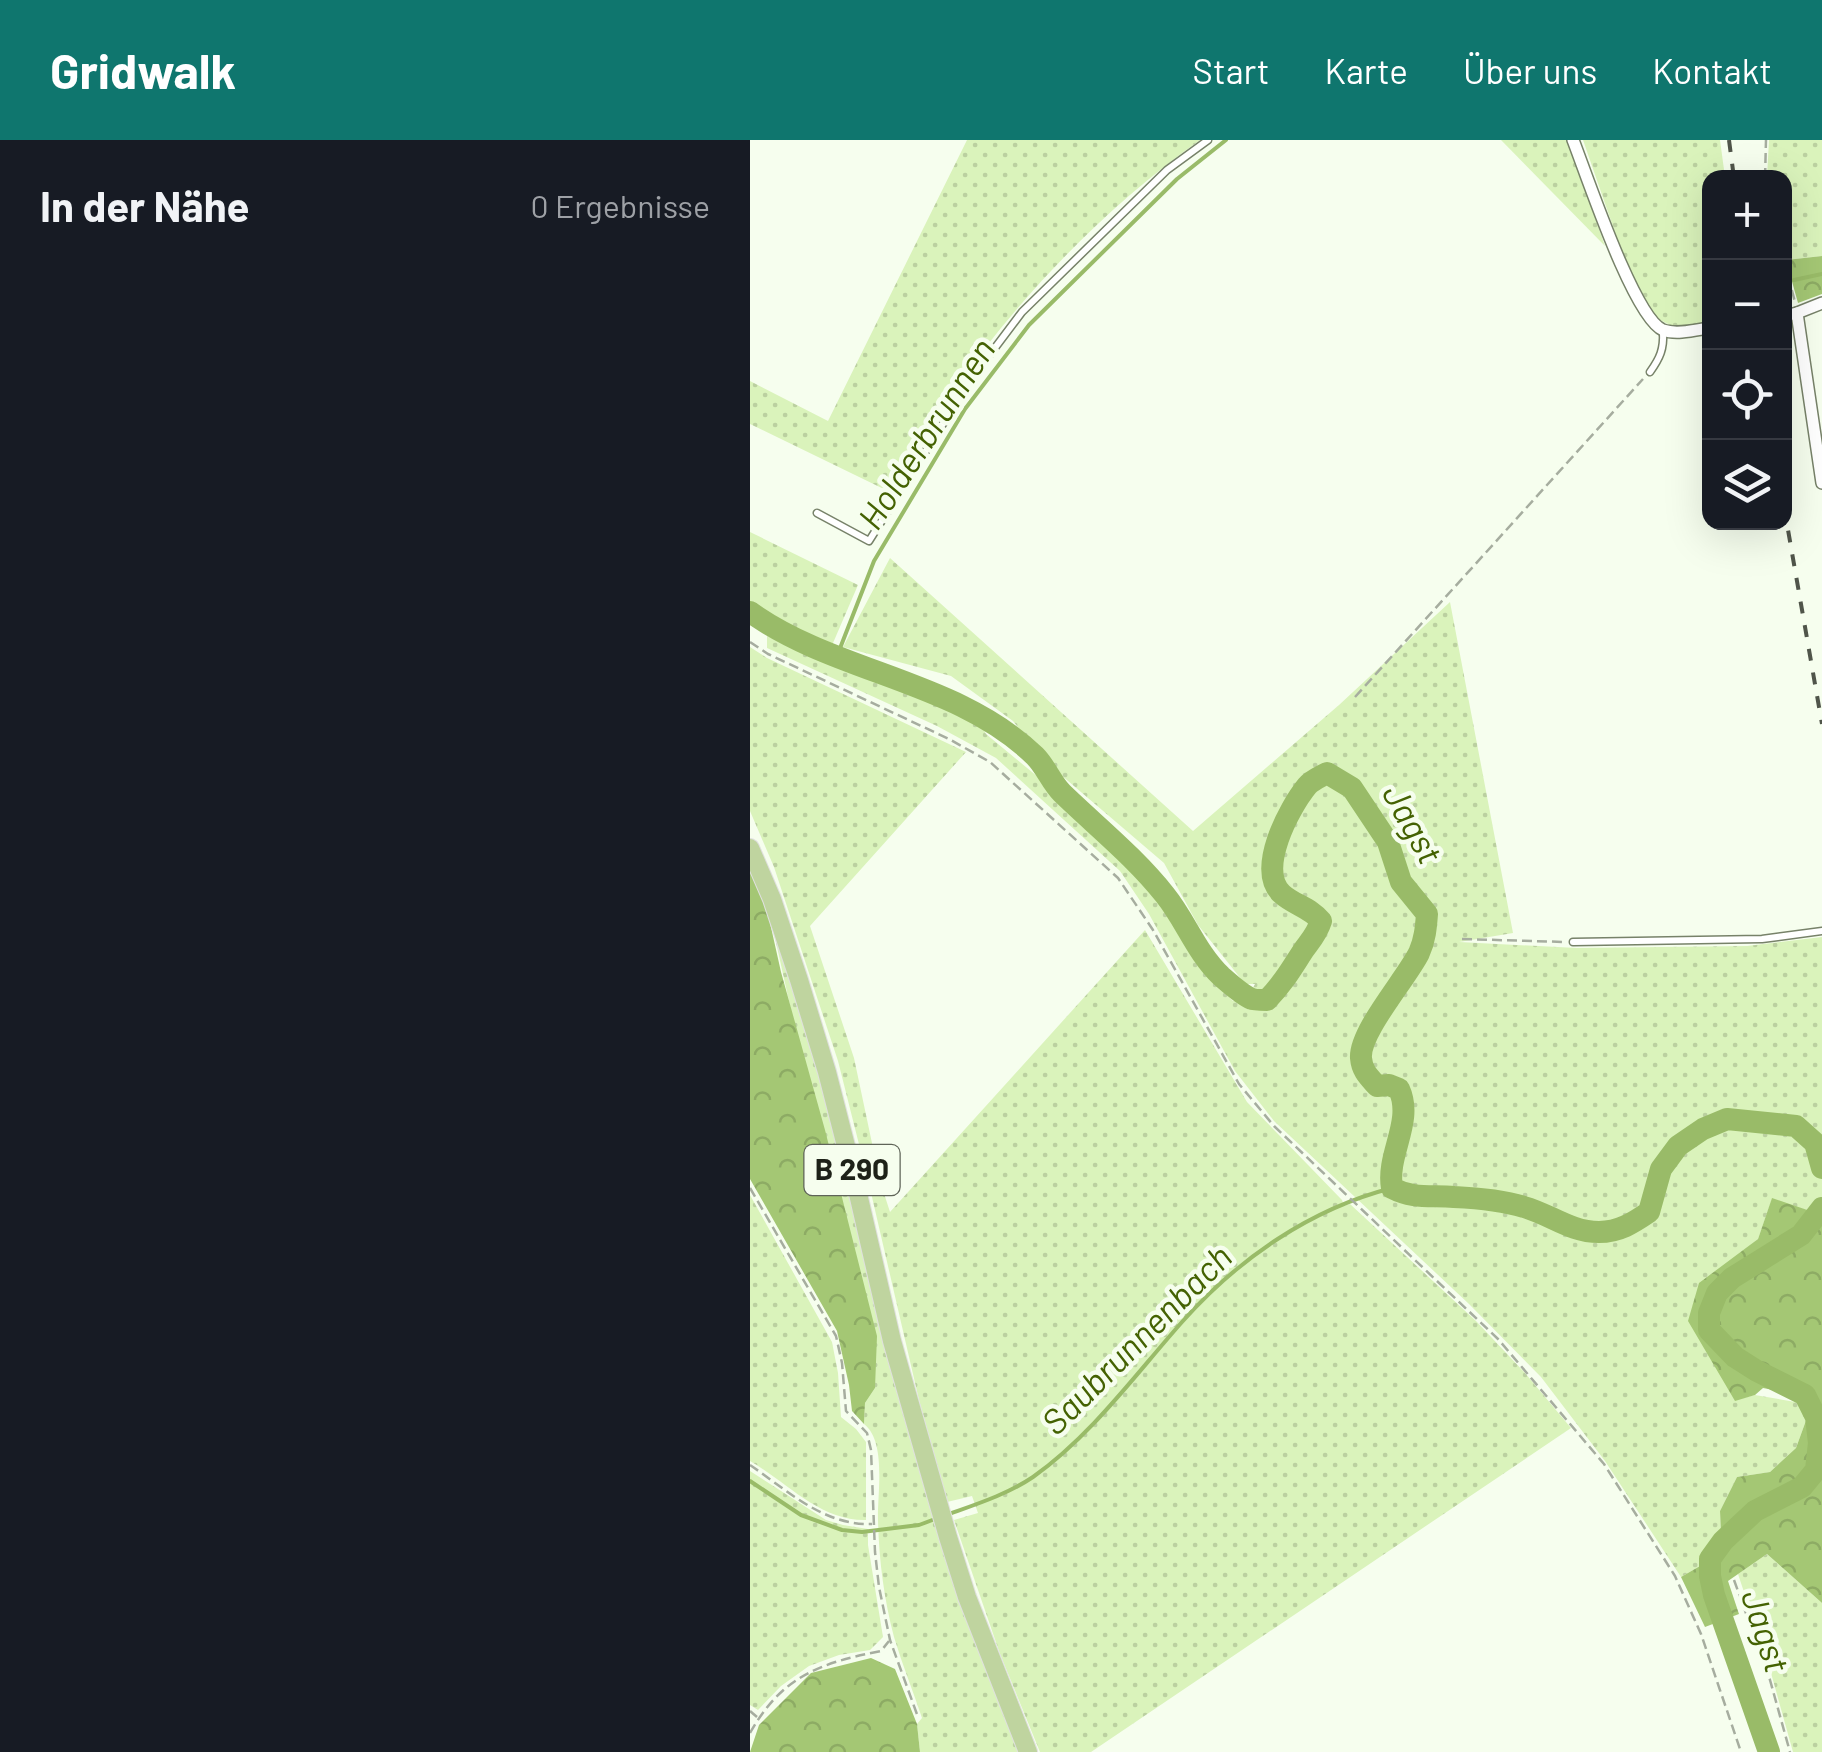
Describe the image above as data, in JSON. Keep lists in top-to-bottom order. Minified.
{"streets":{"main road":["B 290"]},"water":["Holderbrunnen","Jagst","Saubrunnenbach"],"page":{"header":"Gridwalk","nav":["Start","Karte","Über uns","Kontakt"],"heading":["In der Nähe","0 Ergebnisse"],"map_buttons":["+","−"]}}
